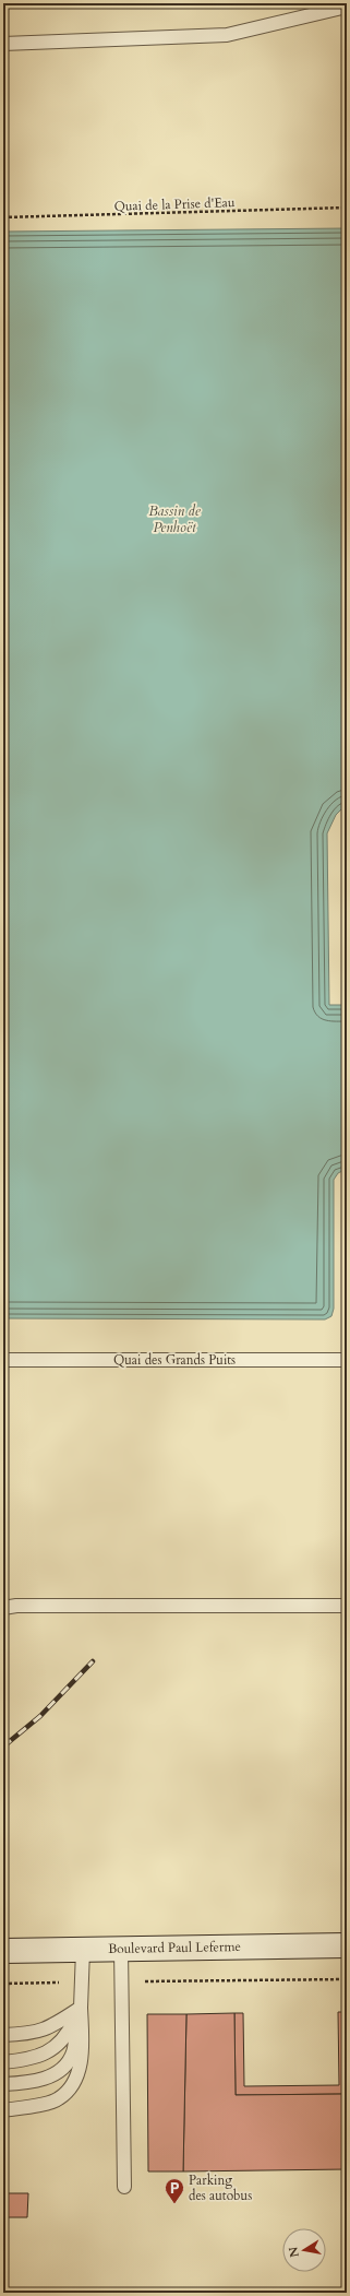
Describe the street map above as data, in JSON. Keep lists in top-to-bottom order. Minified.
{"streets":{"main road":["Boulevard Paul Leferme"],"lane":["Quai des Grands Puits"],"path":["Quai de la Prise d'Eau"]},"water":["Bassin de Penhoët"],"places":{"parking":["Parking des autobus"]},"north":"left"}
